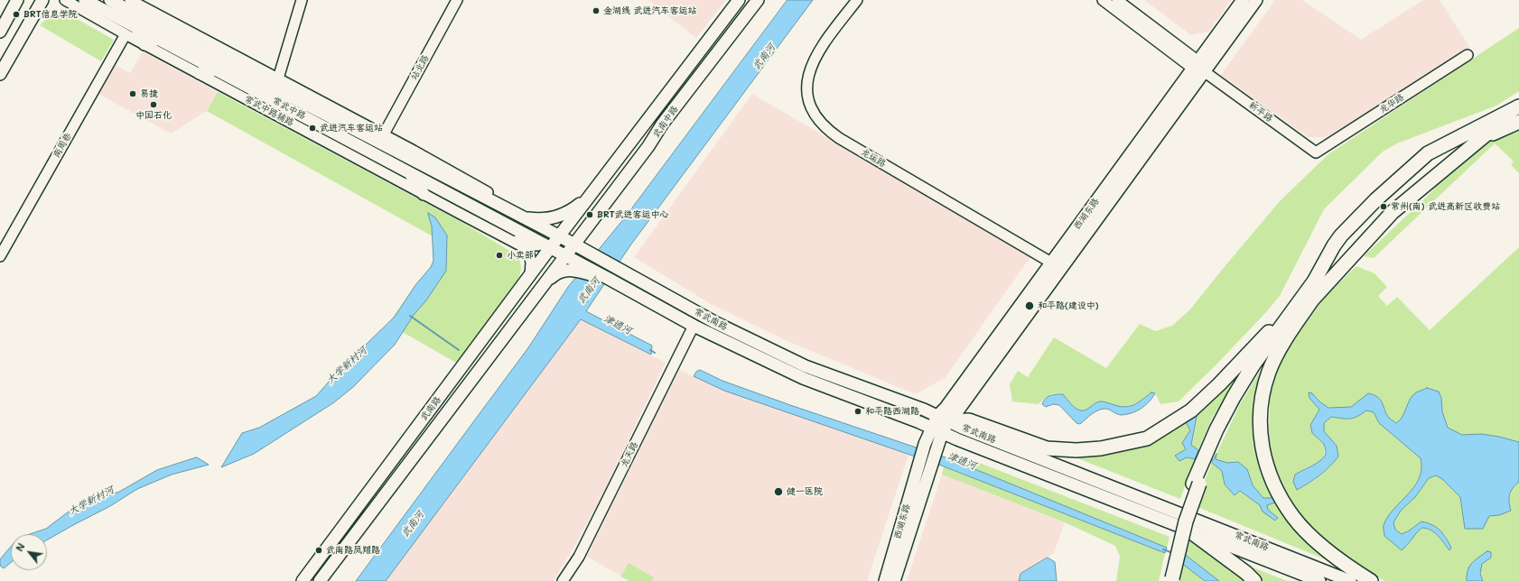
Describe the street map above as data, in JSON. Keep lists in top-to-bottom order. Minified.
{"streets":{"main road":["常武中路","武南中路","西湖东路","常武南路","武南路"],"street":["站北路","龙华路","常武中路辅路","新平路","南周巷","龙运路","龙天路"]},"crossings":[["站北路","常武中路"],["龙华路","新平路"],["常武中路","武南中路"],["常武中路","武南路"],["常武中路辅路","南周巷"],["常武中路辅路","武南路"],["新平路","西湖东路"],["武南中路","武南路"],["龙运路","西湖东路"],["西湖东路","常武南路"],["常武南路","龙天路"]],"water":["武南河","津通河","大学新村河"],"places":["金湖线 武进汽车客运站","BRT信息学院","易捷","中国石化","武进汽车客运站","常州(南) 武进高新区收费站","BRT武进客运中心","小卖部","和平路(建设中)","和平路西湖路","健一医院","武南路凤翔路"],"north":"top left"}
